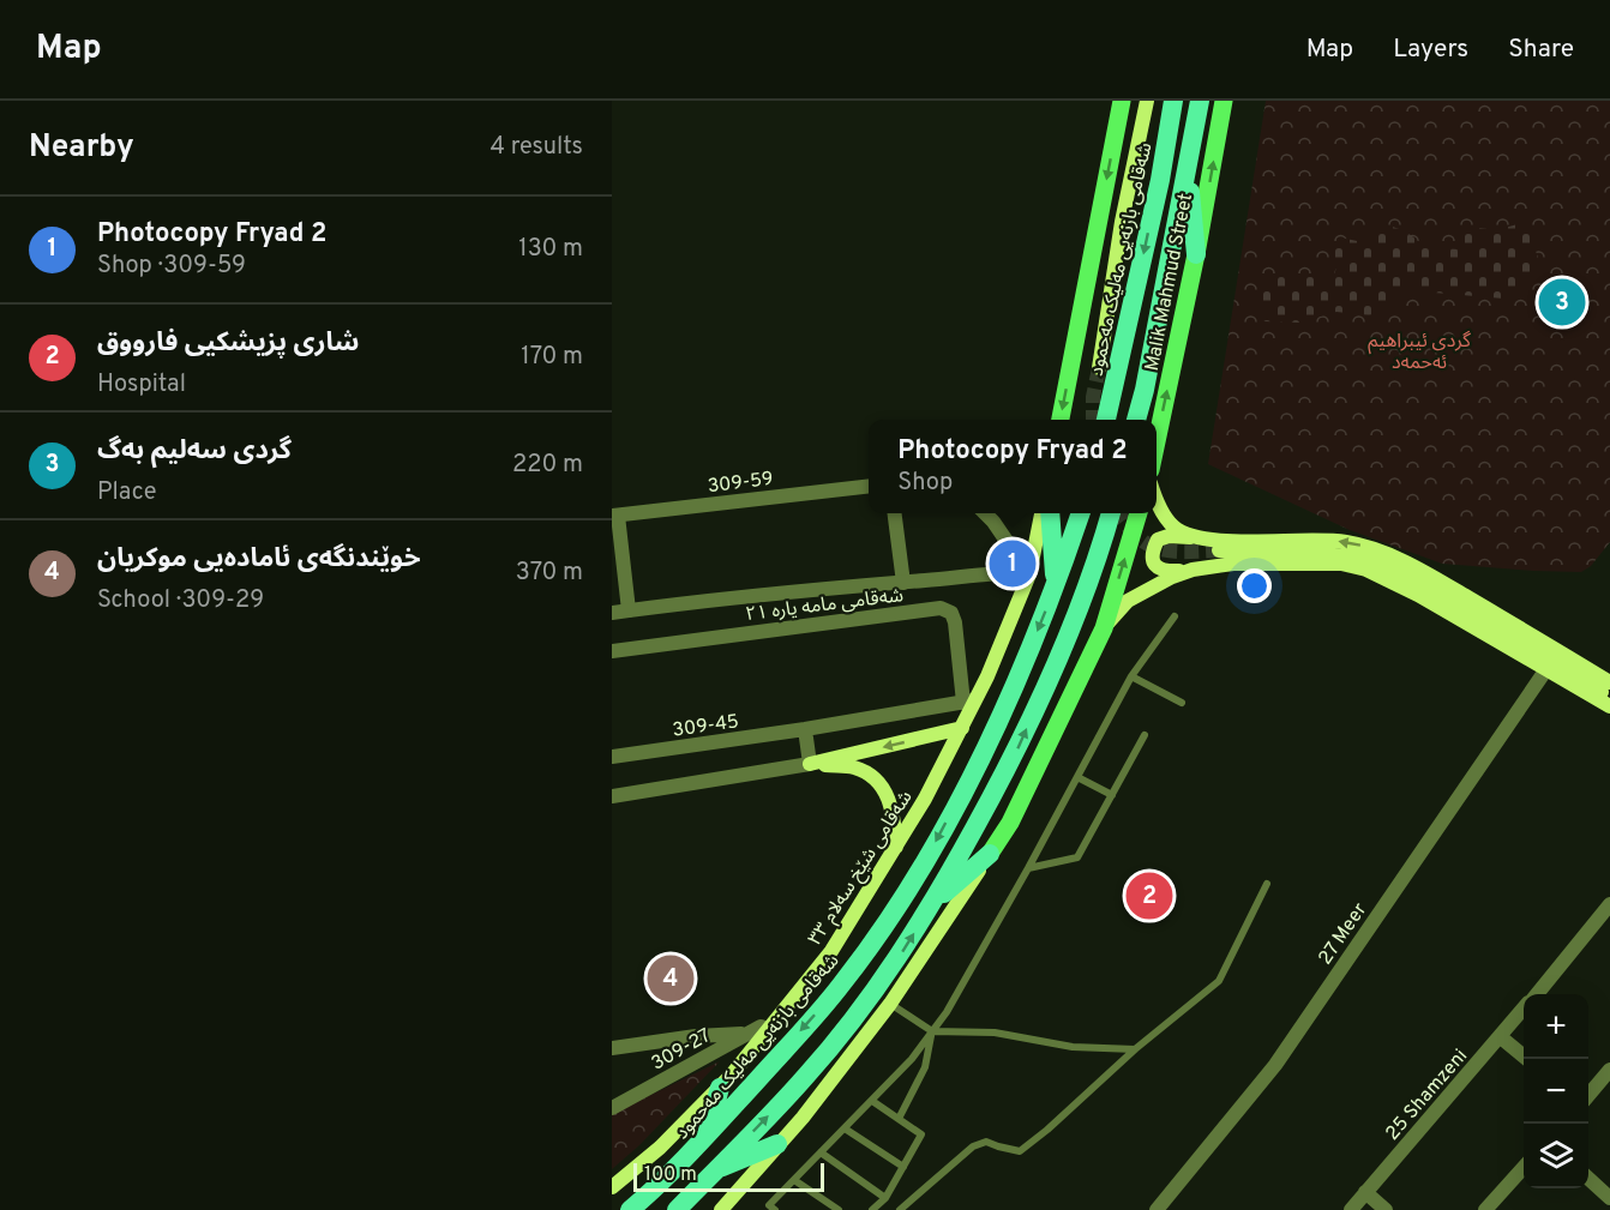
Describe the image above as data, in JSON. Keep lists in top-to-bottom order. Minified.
{"streets":{"highway":["شەقامی بازنەیی مەلیک مەحمود"],"main road":["Malik Mahmud Street","شەقامی شێخ سەلام ٣٣"],"street":["309-59","شەقامی مامە یارە ٢١","309-45","27 Meer","309-27","25 Shamzeni"]},"crossings":[["شەقامی مامە یارە ٢١","309-45"],["شەقامی مامە یارە ٢١","شەقامی شێخ سەلام ٣٣"],["309-45","شەقامی شێخ سەلام ٣٣"],["شەقامی شێخ سەلام ٣٣","309-27"]],"parks":["گردی ئیبراھیم ئەحمەد"],"scale_bar":"100 m","page":{"header":"Map","nav":["Map","Layers","Share"],"heading":["Nearby","4 results"],"list":[{"mark":"1","name":"Photocopy Fryad 2","note":"Shop · 309-59","value":"130 m"},{"mark":"2","name":"شاری پزیشکیی فارووق","note":"Hospital","value":"170 m"},{"mark":"3","name":"گردی سەلیم بەگ","note":"Place","value":"220 m"},{"mark":"4","name":"خوێندنگەی ئامادەیی موکریان","note":"School · 309-29","value":"370 m"}],"pins":["3","1","2","4"],"popup":["Photocopy Fryad 2","Shop"],"map_buttons":["+","−"],"scale":"100 m"}}
